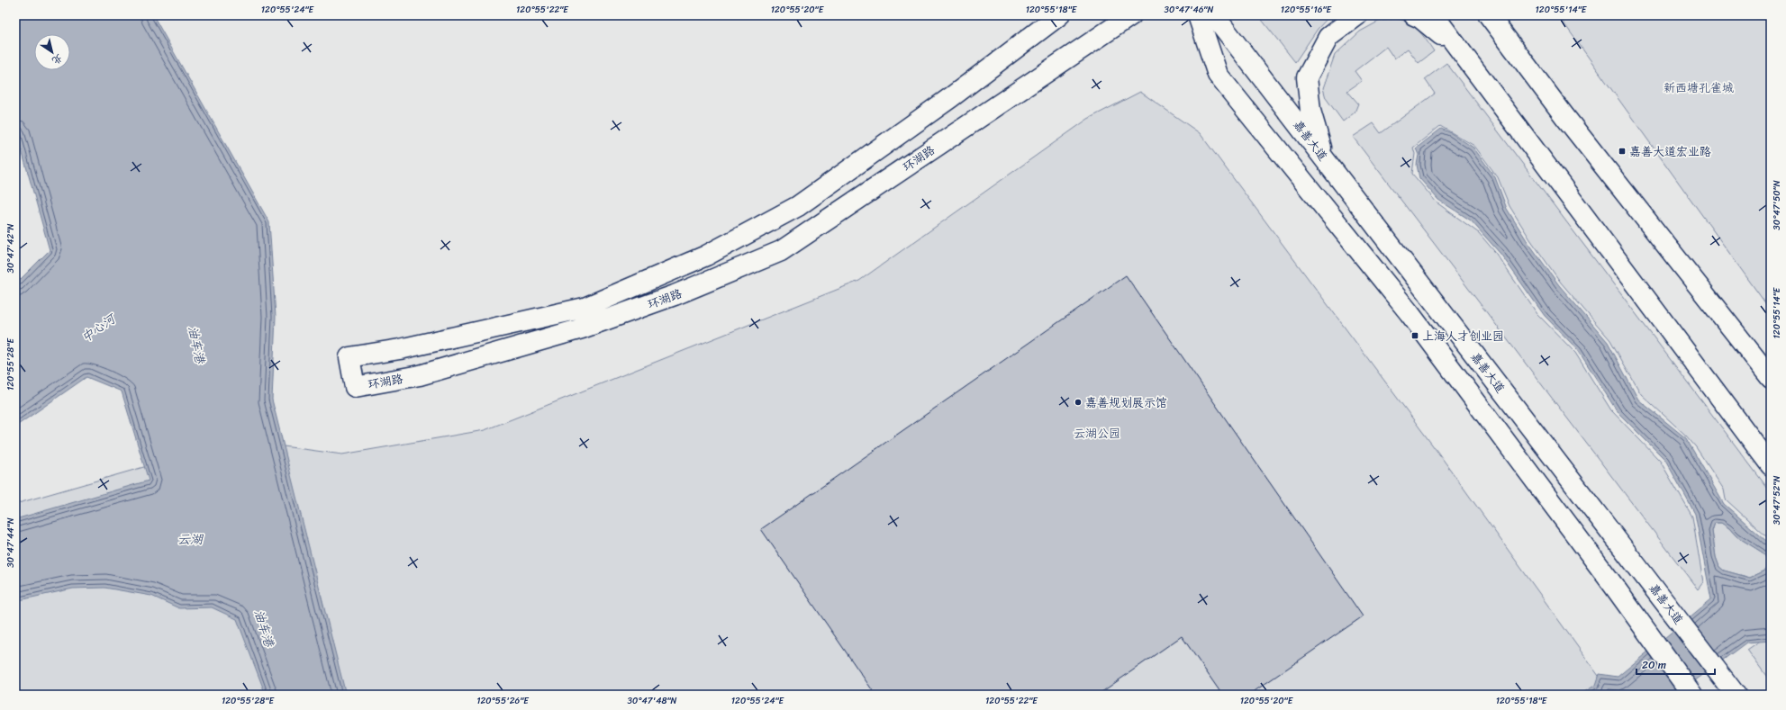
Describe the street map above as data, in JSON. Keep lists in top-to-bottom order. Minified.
{"streets":{"main road":["嘉善大道","环湖路"]},"water":["中心河","油车港","云湖"],"parks":["新西塘孔雀城","云湖公园"],"places":{"transit":["嘉善大道宏业路","上海人才创业园"],"other":["嘉善规划展示馆"]},"scale_bar":"20 m","north":"bottom right","coordinates":["120°55'24\"E","120°55'22\"E","120°55'20\"E","120°55'18\"E","30°47'46\"N","120°55'16\"E","120°55'14\"E","30°47'50\"N","30°47'42\"N","120°55'28\"E","30°47'52\"N","30°47'44\"N","120°55'26\"E","30°47'48\"N"]}
